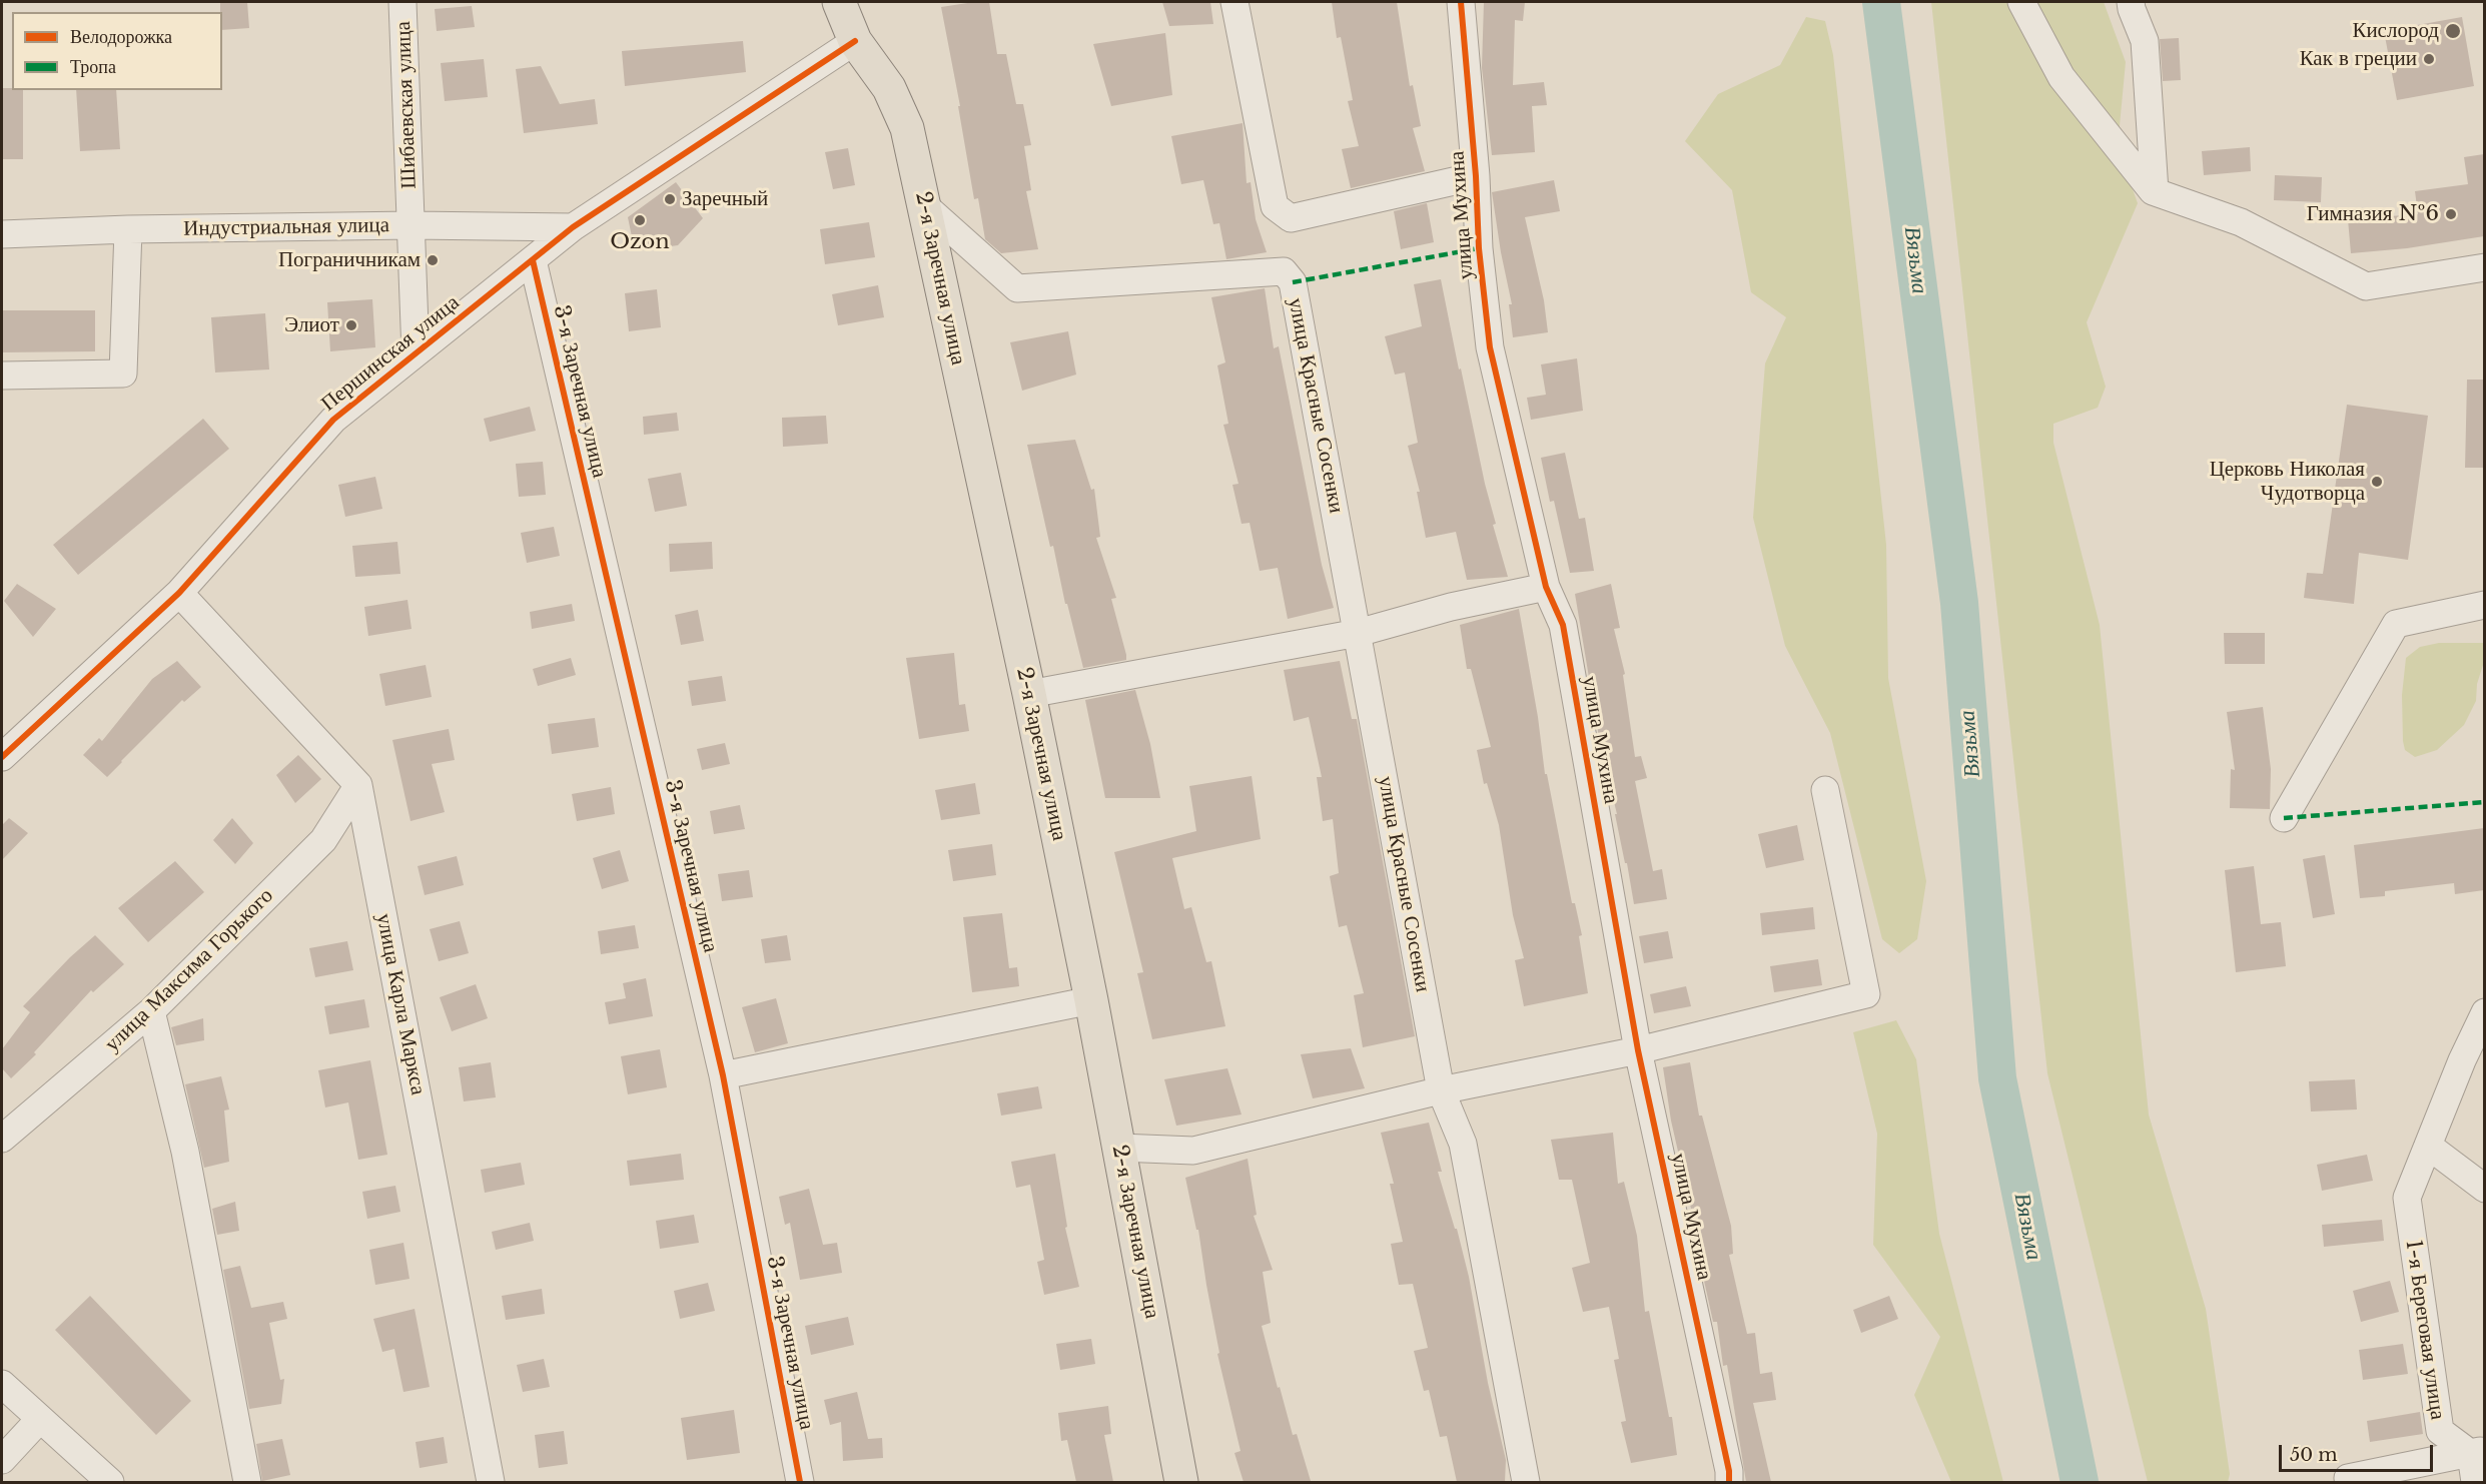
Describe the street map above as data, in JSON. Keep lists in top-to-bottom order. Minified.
{"streets":{"main road":["2-я Заречная улица"],"street":["Шибаевская улица","улица Мухина","Индустриальная улица","Першинская улица","3-я Заречная улица","улица Красные Сосенки","улица Максима Горького","улица Карла Маркса","1-я Береговая улица"]},"crossings":[["Шибаевская улица","Индустриальная улица"],["Шибаевская улица","Першинская улица"],["Индустриальная улица","Першинская улица"],["2-я Заречная улица","Першинская улица"],["2-я Заречная улица","улица Красные Сосенки"],["Першинская улица","3-я Заречная улица"],["улица Максима Горького","улица Карла Маркса"]],"water":["Вязьма"],"places":["Кислород","Как в греции","Заречный","Гимназия №6","Ozon","Пограничникам","Элиот","Церковь Николая Чудотворца"],"legend":["Велодорожка","Тропа"],"scale_bar":"50 m"}
